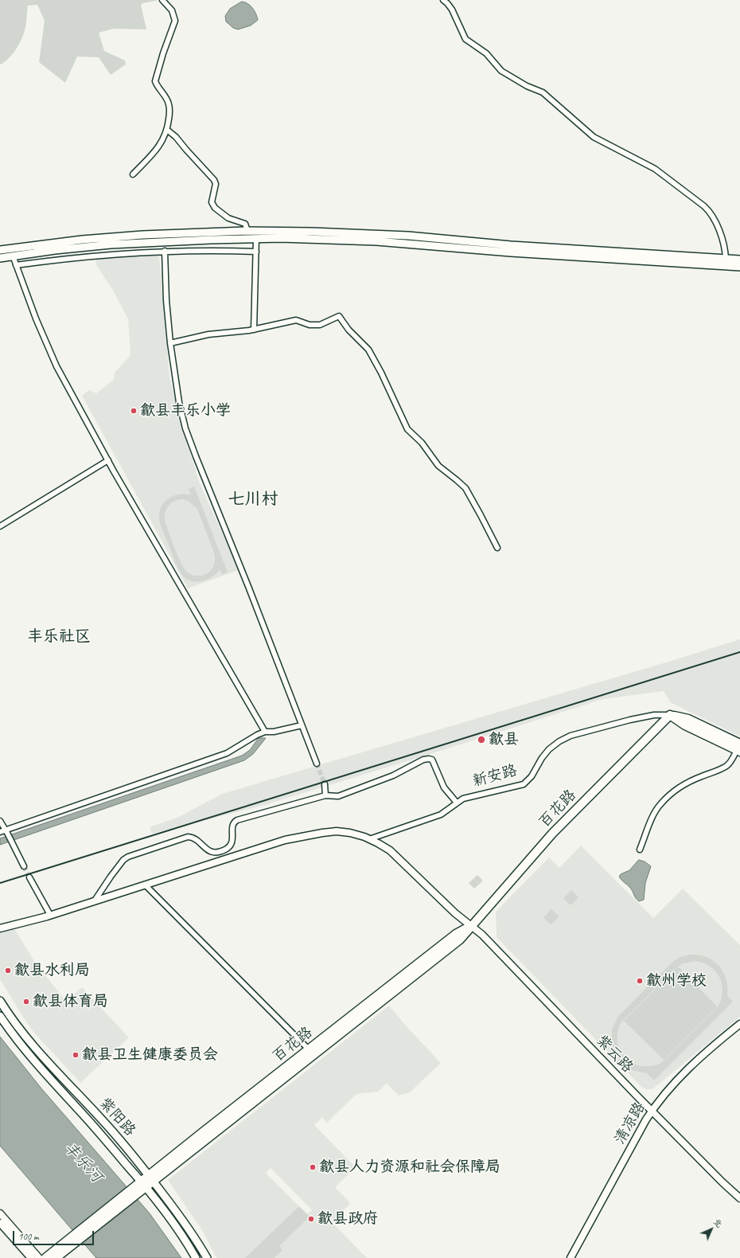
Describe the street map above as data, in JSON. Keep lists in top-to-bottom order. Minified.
{"streets":{"main road":["百花路","紫阳路"],"street":["新安路","紫云路","清凉路"]},"crossings":[["新安路","百花路"],["新安路","紫云路"],["百花路","紫云路"],["百花路","紫阳路"],["紫云路","清凉路"]],"districts":["七川村","丰乐社区"],"water":["丰乐河"],"places":["歙县丰乐小学","歙县","歙县水利局","歙州学校","歙县体育局","歙县卫生健康委员会","歙县人力资源和社会保障局","歙县政府"],"scale_bar":"100 m","north":"top right"}
